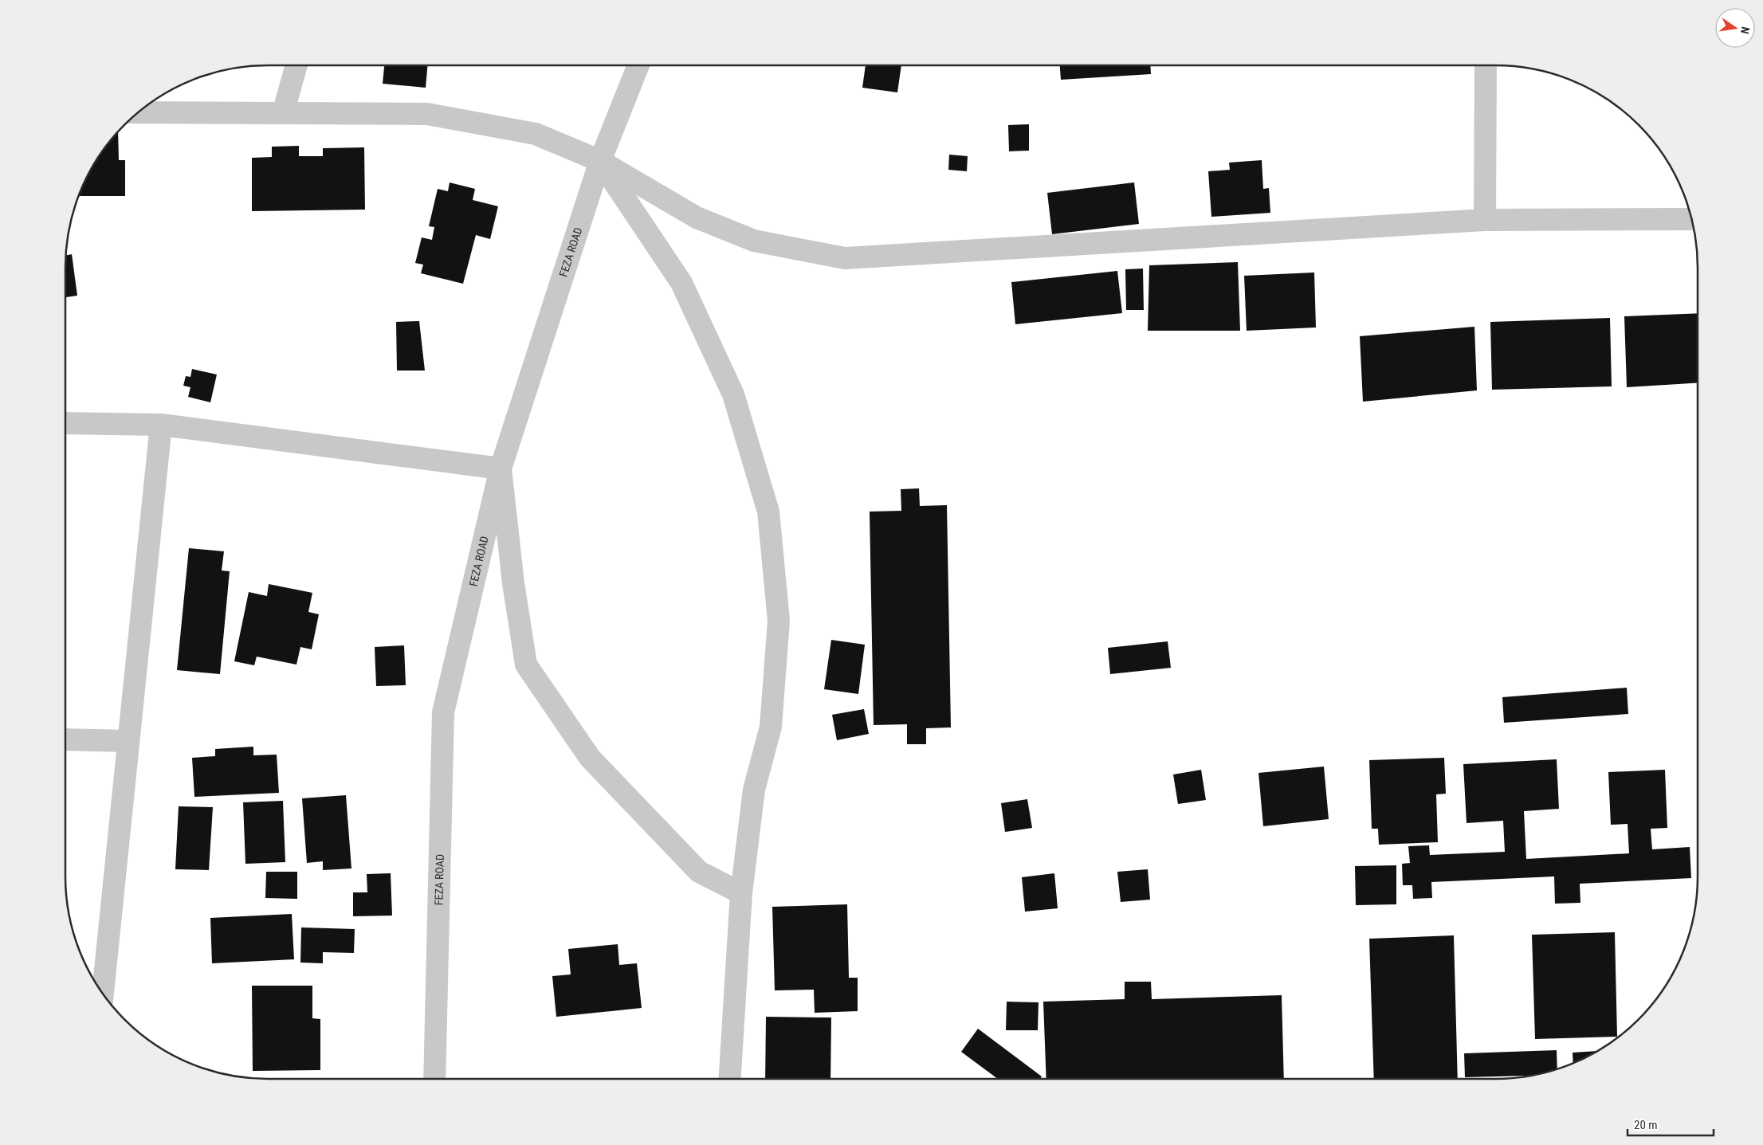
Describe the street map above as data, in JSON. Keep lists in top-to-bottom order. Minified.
{"streets":{"street":["FEZA ROAD"]},"scale_bar":"20 m","north":"right"}
